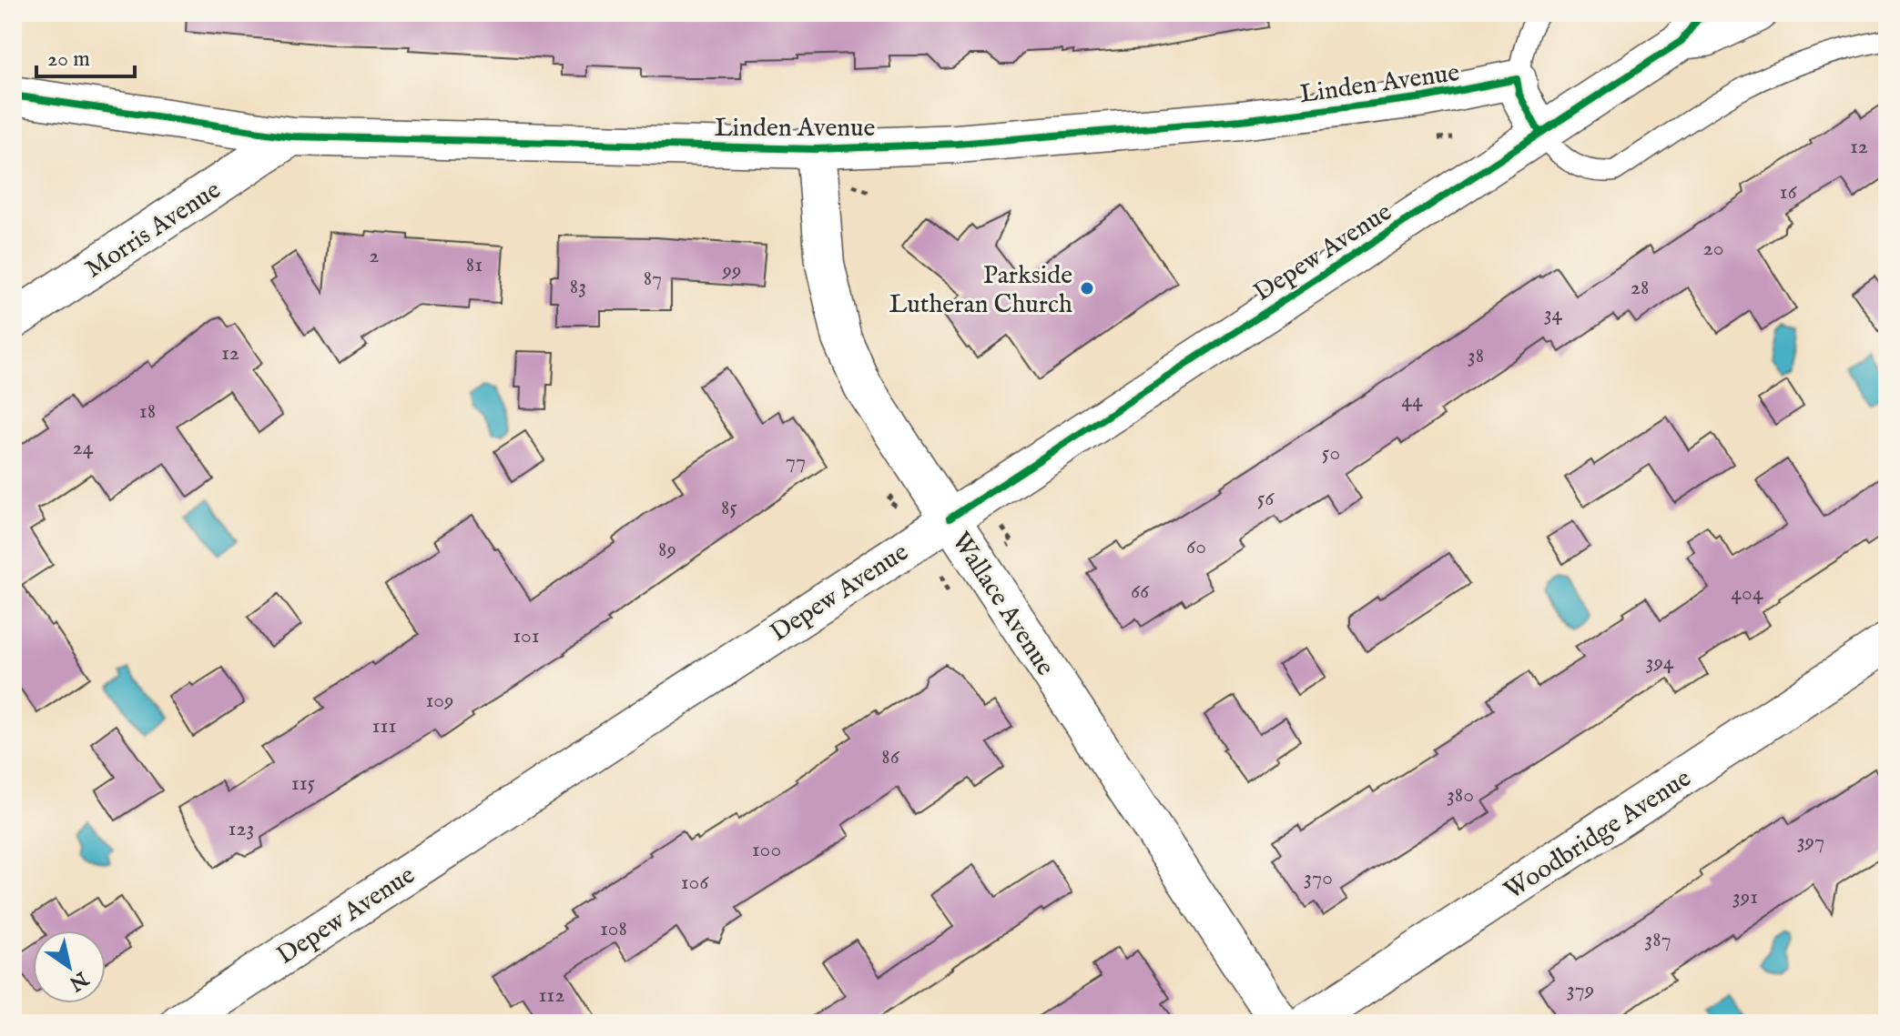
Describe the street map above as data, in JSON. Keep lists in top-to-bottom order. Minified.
{"streets":{"street":["Linden Avenue","Morris Avenue","Depew Avenue","Wallace Avenue","Woodbridge Avenue"]},"crossings":[["Linden Avenue","Morris Avenue"],["Linden Avenue","Wallace Avenue"],["Depew Avenue","Wallace Avenue"]],"places":["Parkside Lutheran Church"],"house_numbers":["12","16","20","2","81","99","87","83","28","34","12","38","44","18","24","50","77","56","85","60","89","66","404","101","394","109","111","86","115","380","123","397","100","370","106","391","108","387","379","112"],"scale_bar":"20 m","north":"bottom right"}
